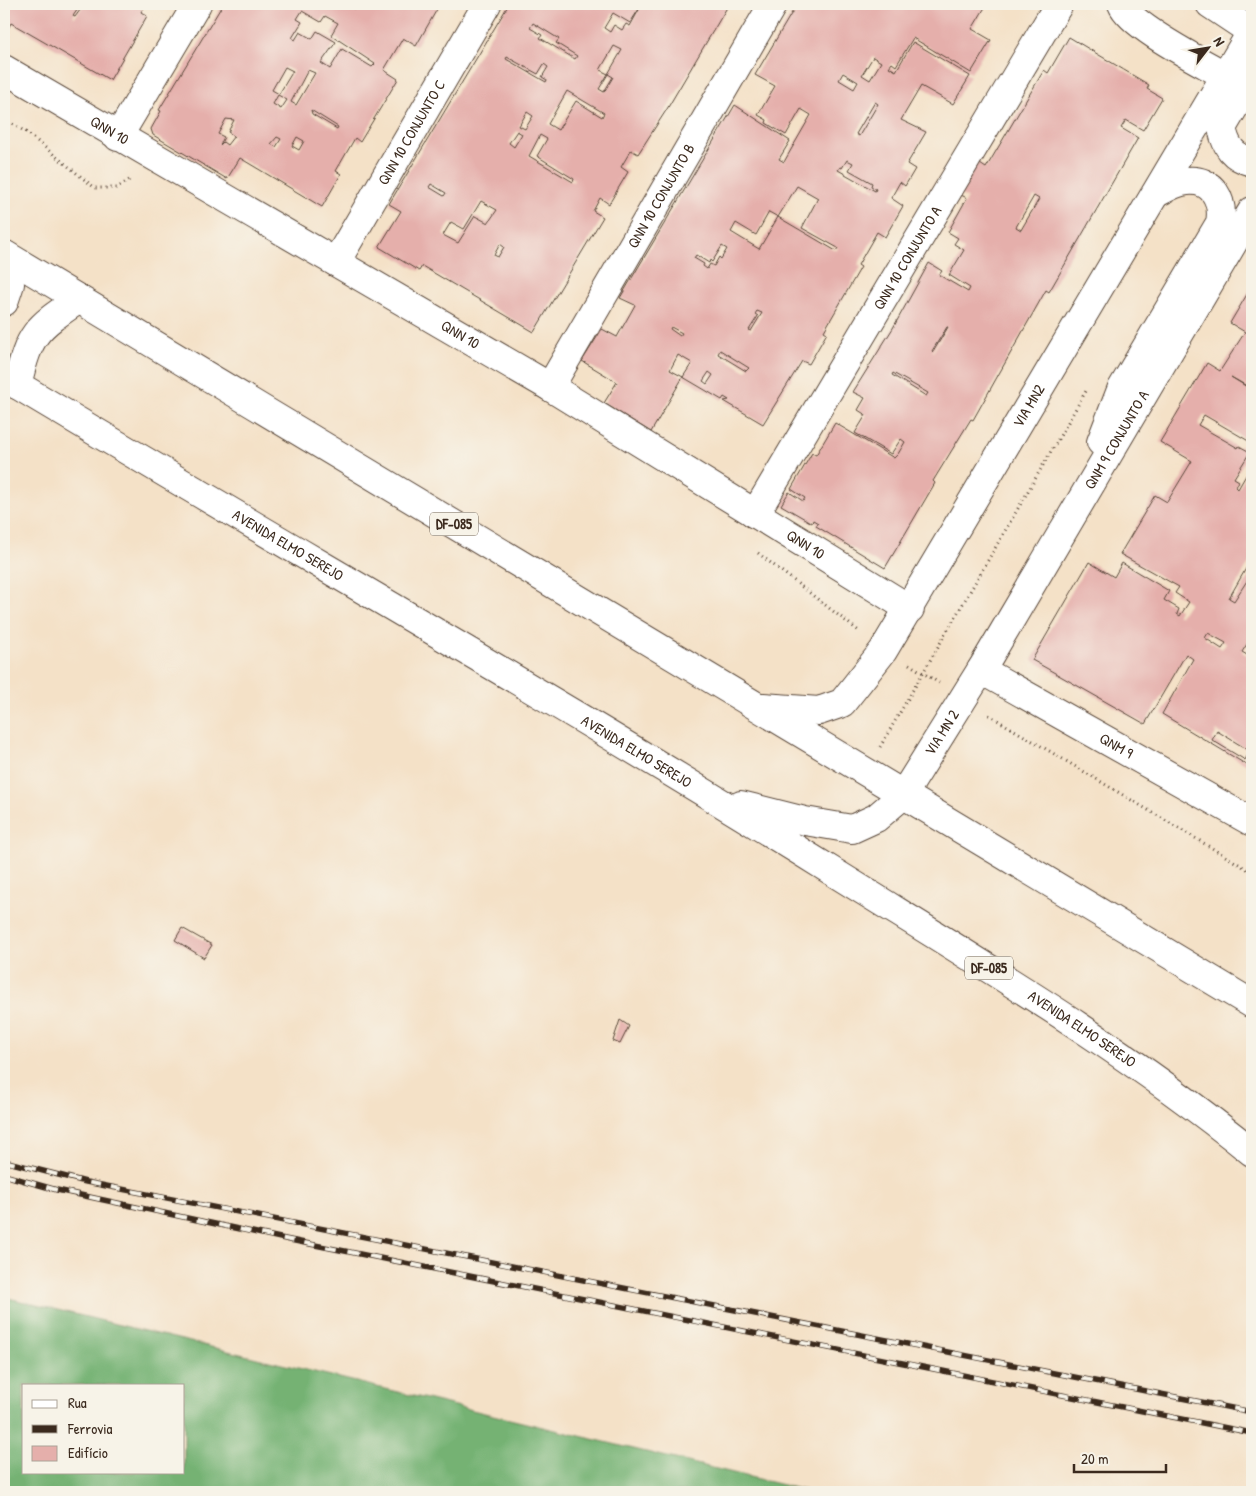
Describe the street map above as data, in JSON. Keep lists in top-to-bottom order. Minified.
{"streets":{"main road":["QNN 10","QNN 10 CONJUNTO C","QNN 10 CONJUNTO B","QNN 10 CONJUNTO A","VIA MN2","QNM 9 CONJUNTO A","DF-085","AVENIDA ELMO SEREJO","VIA MN 2","QNM 9"]},"crossings":[["QNN 10","QNN 10 CONJUNTO C"],["QNN 10","QNN 10 CONJUNTO B"],["QNN 10","QNN 10 CONJUNTO A"],["QNN 10","VIA MN2"],["VIA MN2","DF-085"],["QNM 9 CONJUNTO A","VIA MN 2"],["QNM 9 CONJUNTO A","QNM 9"],["DF-085","VIA MN 2"],["AVENIDA ELMO SEREJO","VIA MN 2"],["VIA MN 2","QNM 9"]],"legend":["Rua","Ferrovia","Edifício"],"scale_bar":"20 m","north":"top right"}
